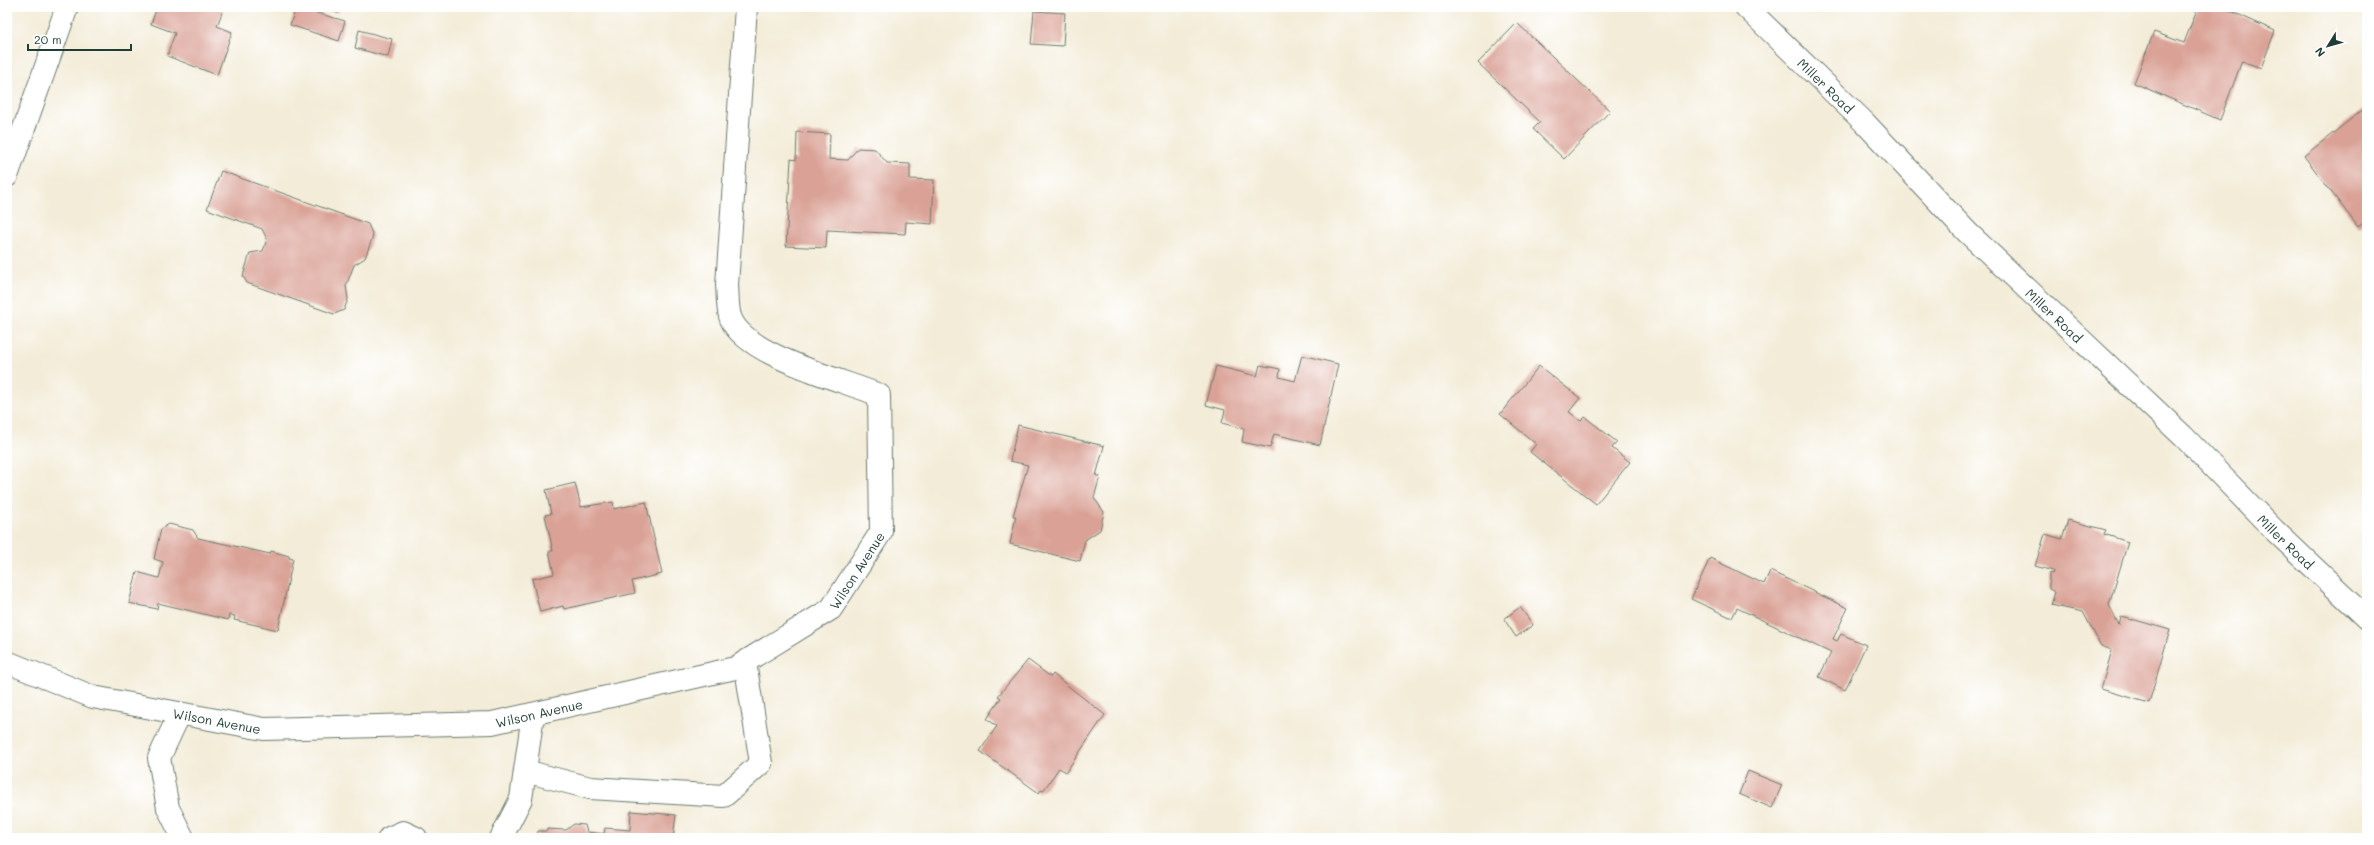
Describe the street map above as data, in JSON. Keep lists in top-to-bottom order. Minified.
{"streets":{"street":["Miller Road","Wilson Avenue"]},"scale_bar":"20 m","north":"bottom left"}
